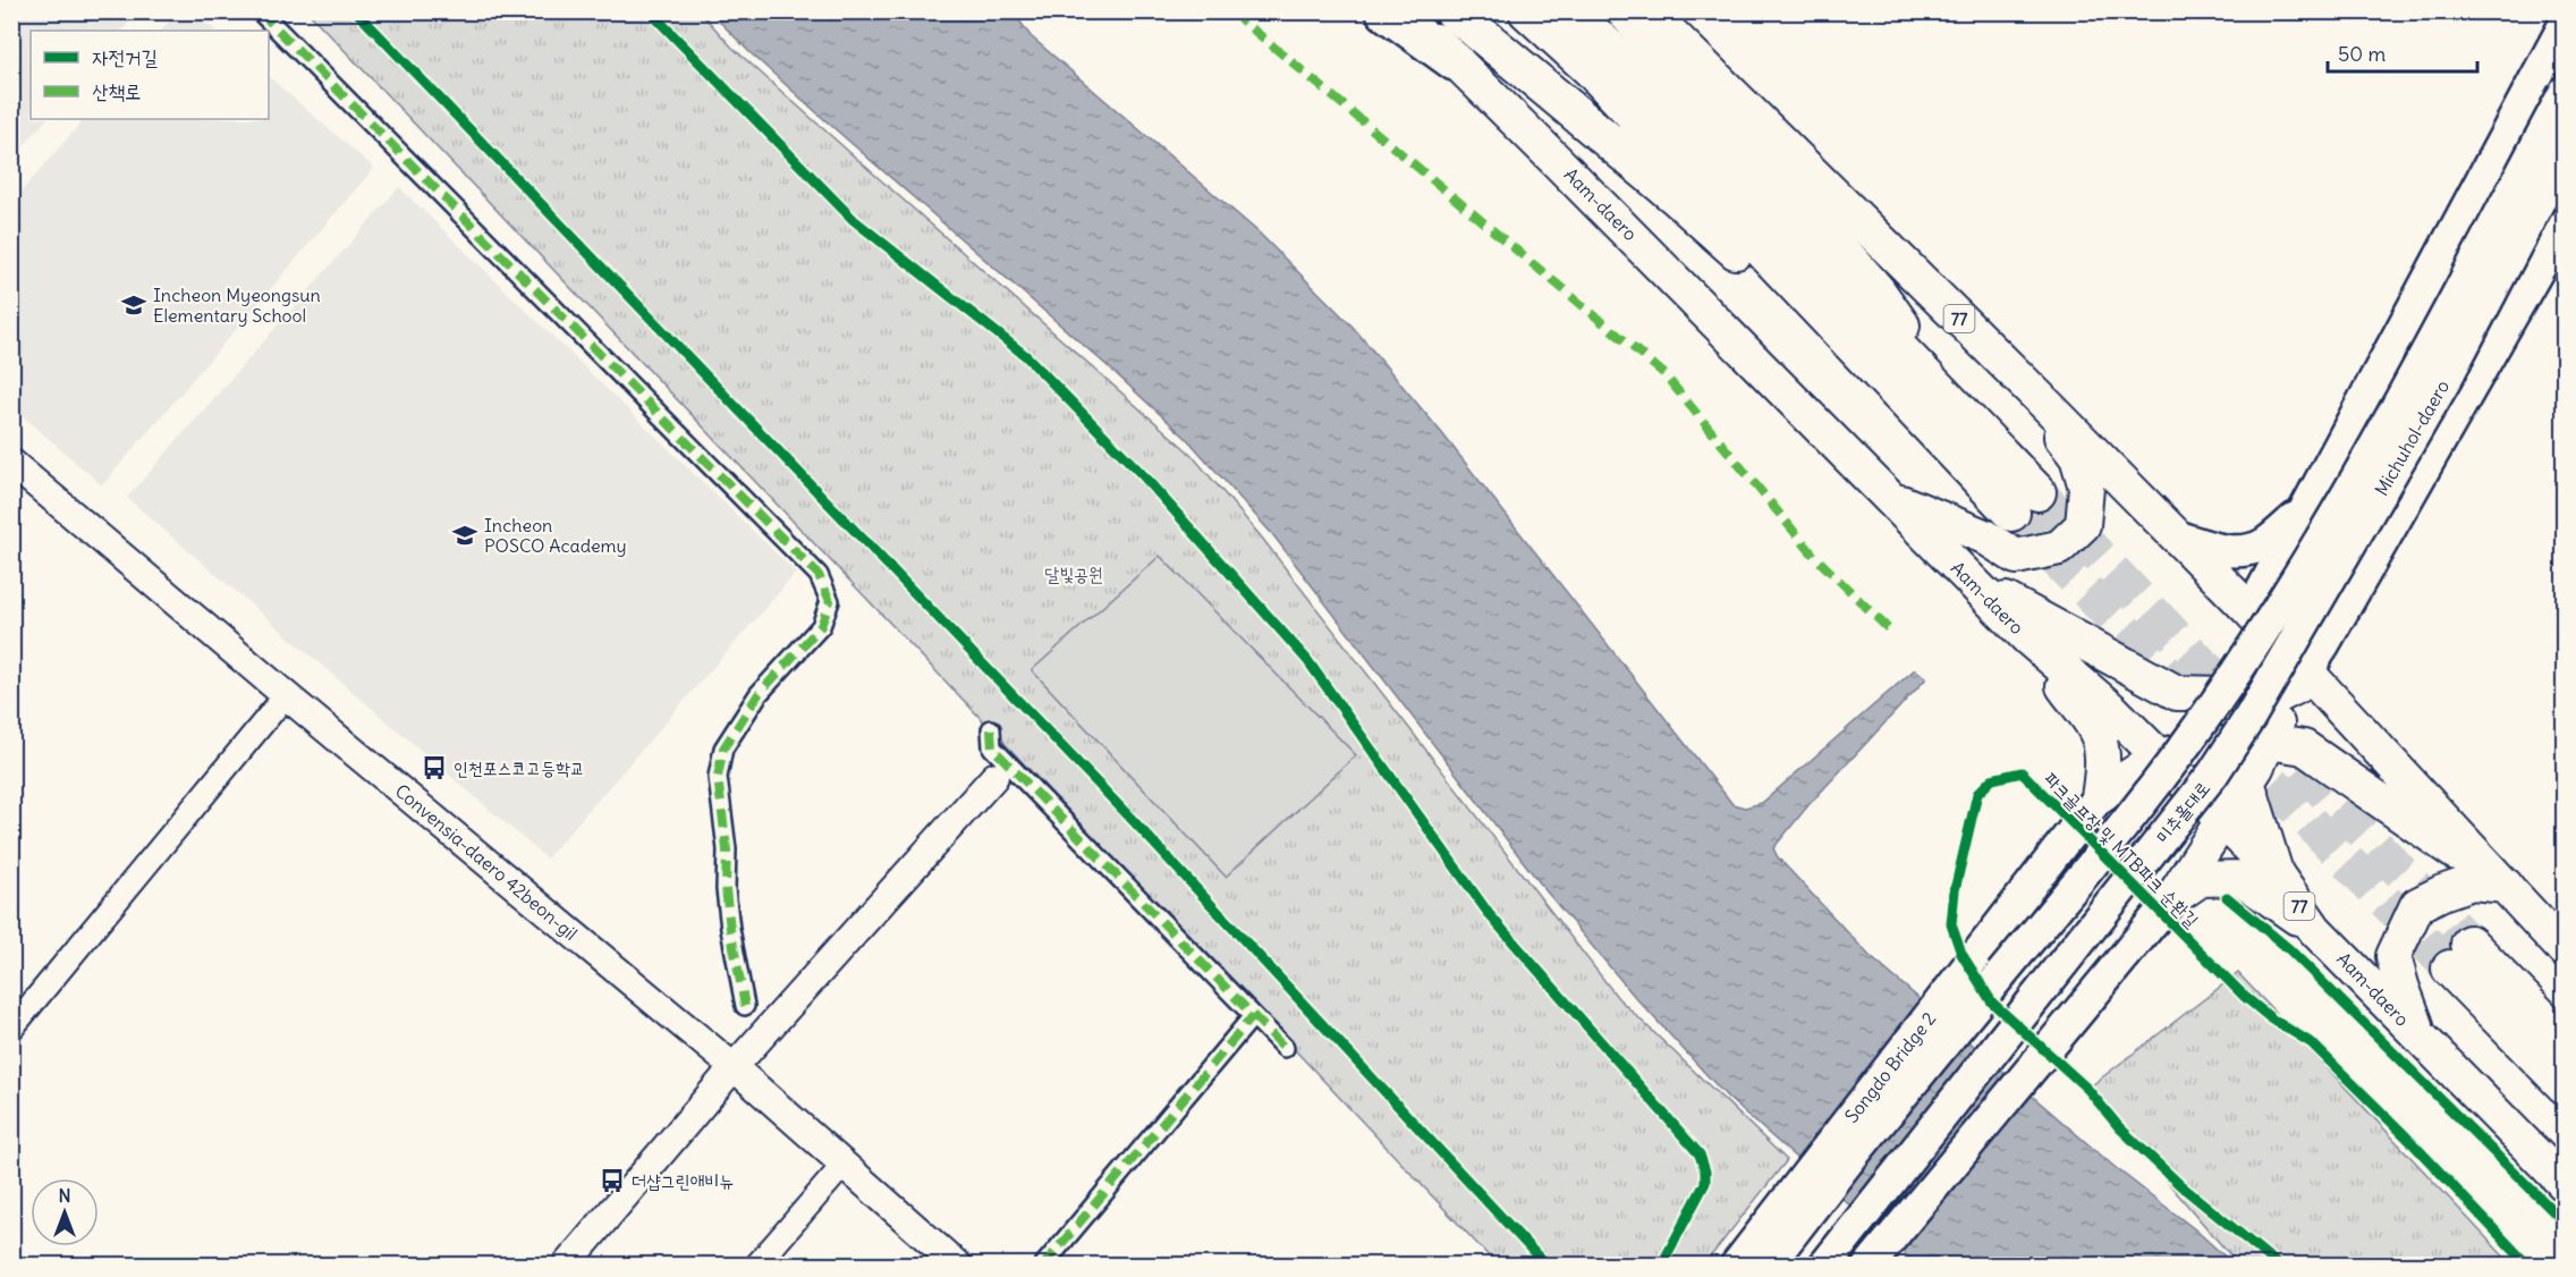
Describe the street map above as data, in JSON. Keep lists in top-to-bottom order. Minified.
{"streets":{"main road":["Aam-daero","77","Michuhol-daero","미추홀대로","Songdo Bridge 2"],"street":["Convensia-daero 42beon-gil"],"cycle path":["파크골프장 및 MTB파크 순환길"]},"crossings":[["77","Michuhol-daero"],["77","미추홀대로"],["Michuhol-daero","미추홀대로"],["미추홀대로","Songdo Bridge 2"]],"parks":["달빛공원"],"places":{"school or university":["Incheon Myeongsun Elementary School","Incheon POSCO Academy"],"bus stop":["인천포스코고등학교","더샵그린애비뉴"]},"legend":["자전거길","산책로"],"scale_bar":"50 m","north":"top"}
